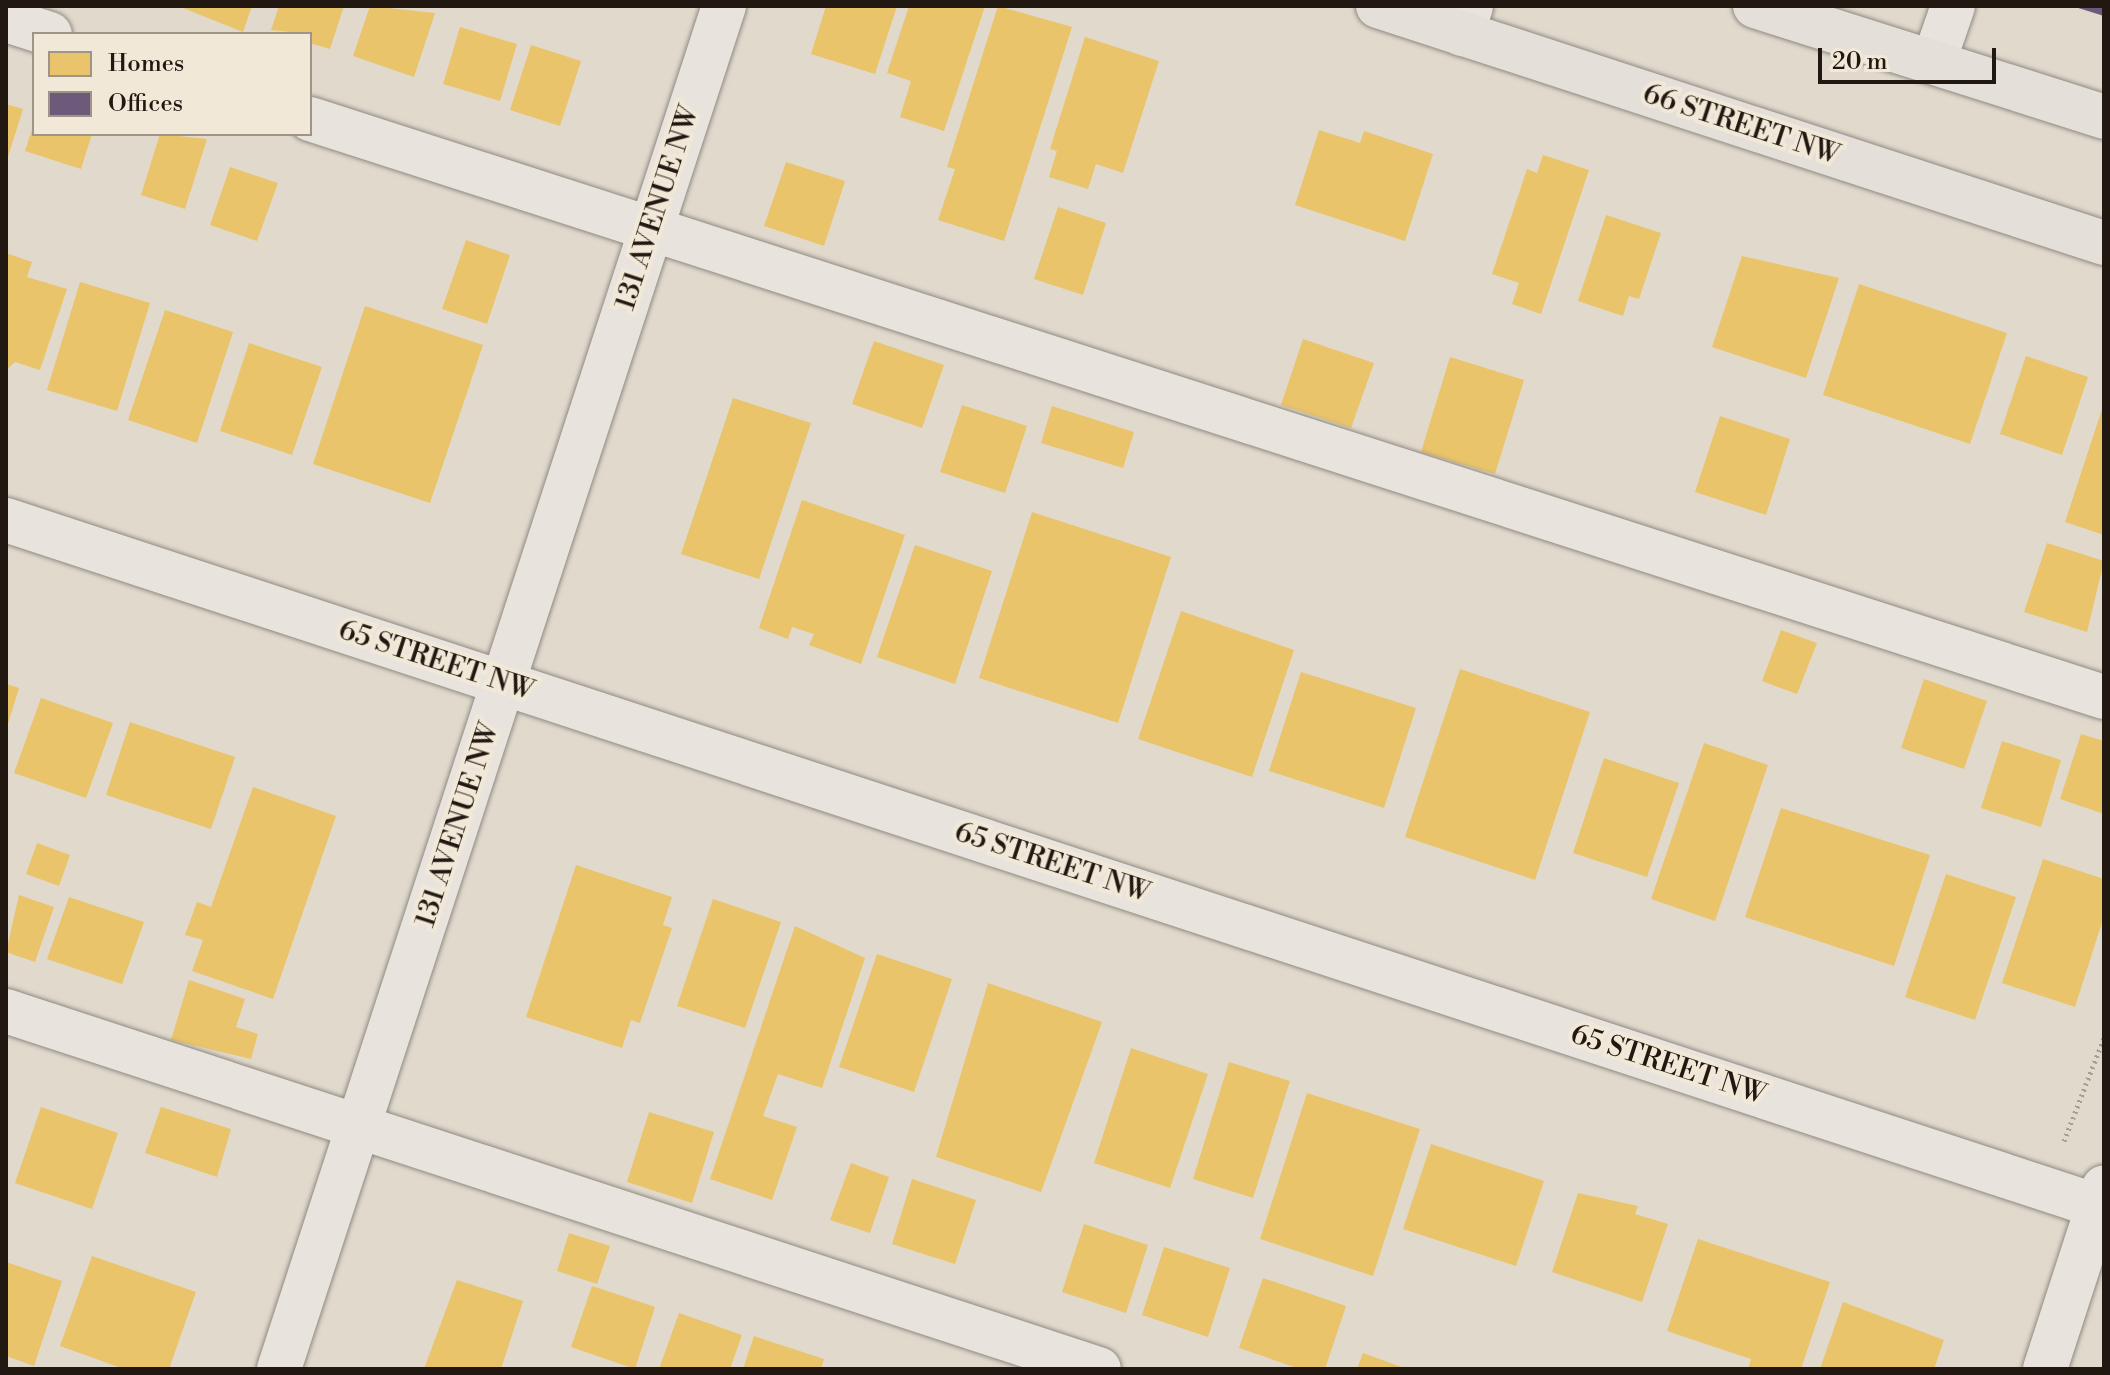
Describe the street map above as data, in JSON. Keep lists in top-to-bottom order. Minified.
{"streets":{"main road":["66 STREET NW"],"street":["131 AVENUE NW","65 STREET NW"]},"crossings":[["131 AVENUE NW","65 STREET NW"]],"legend":["Homes","Offices"],"scale_bar":"20 m"}
